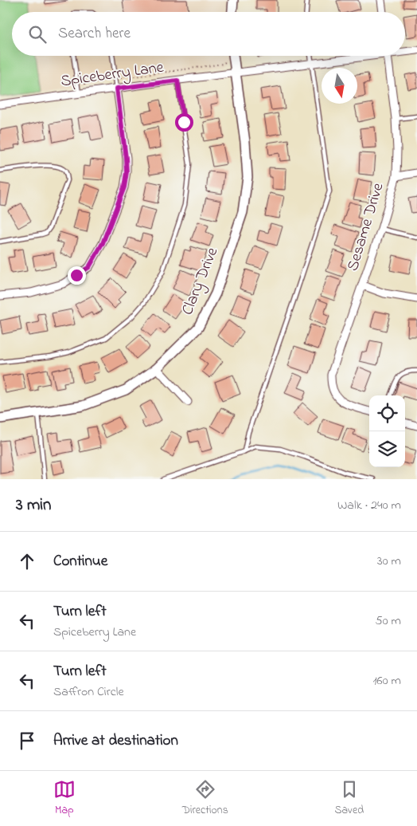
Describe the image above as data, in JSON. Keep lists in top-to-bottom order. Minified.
{"streets":{"street":["Spiceberry Lane","Sesame Drive","Clary Drive"]},"crossings":[["Spiceberry Lane","Clary Drive"]],"north":"bottom","page":{"search":"Search here","heading":["3 min","Walk · 240 m"],"list":[["Continue","30 m"],["Turn left","Spiceberry Lane","50 m"],["Turn left","Saffron Circle","160 m"],"Arrive at destination"],"nav":["Map","Directions","Saved"]}}
